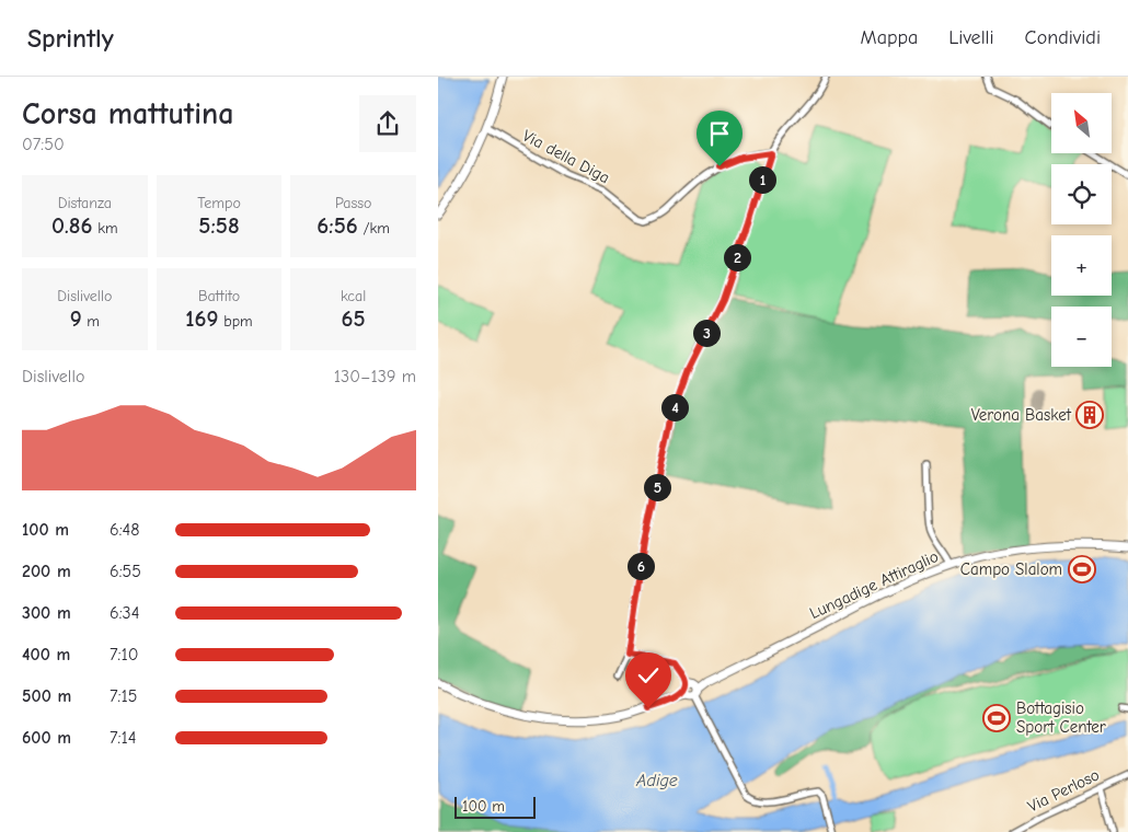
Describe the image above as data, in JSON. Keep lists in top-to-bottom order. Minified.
{"streets":{"street":["Via della Diga","Lungadige Attiraglio","Via Perloso"]},"water":["Adige"],"places":{"building":["Verona Basket"],"sports":["Campo Slalom","Bottagisio Sport Center"]},"scale_bar":"100 m","north":"top left","page":{"header":"Sprintly","nav":["Mappa","Livelli","Condividi"],"heading":["Corsa mattutina","07:50"],"map_buttons":["+","−"],"pins":["1","2","3","4","5","6"],"stats":[["Distanza","0.86 km"],["Tempo","5:58"],["Passo","6:56 /km"],["Dislivello","9 m"],["Battito","169 bpm"],["kcal","65"]],"chart":["Dislivello","130–139 m"],"list":[{"name":"100 m","note":"6:48"},{"name":"200 m","note":"6:55"},{"name":"300 m","note":"6:34"},{"name":"400 m","note":"7:10"},{"name":"500 m","note":"7:15"},{"name":"600 m","note":"7:14"}],"scale":"100 m"}}
